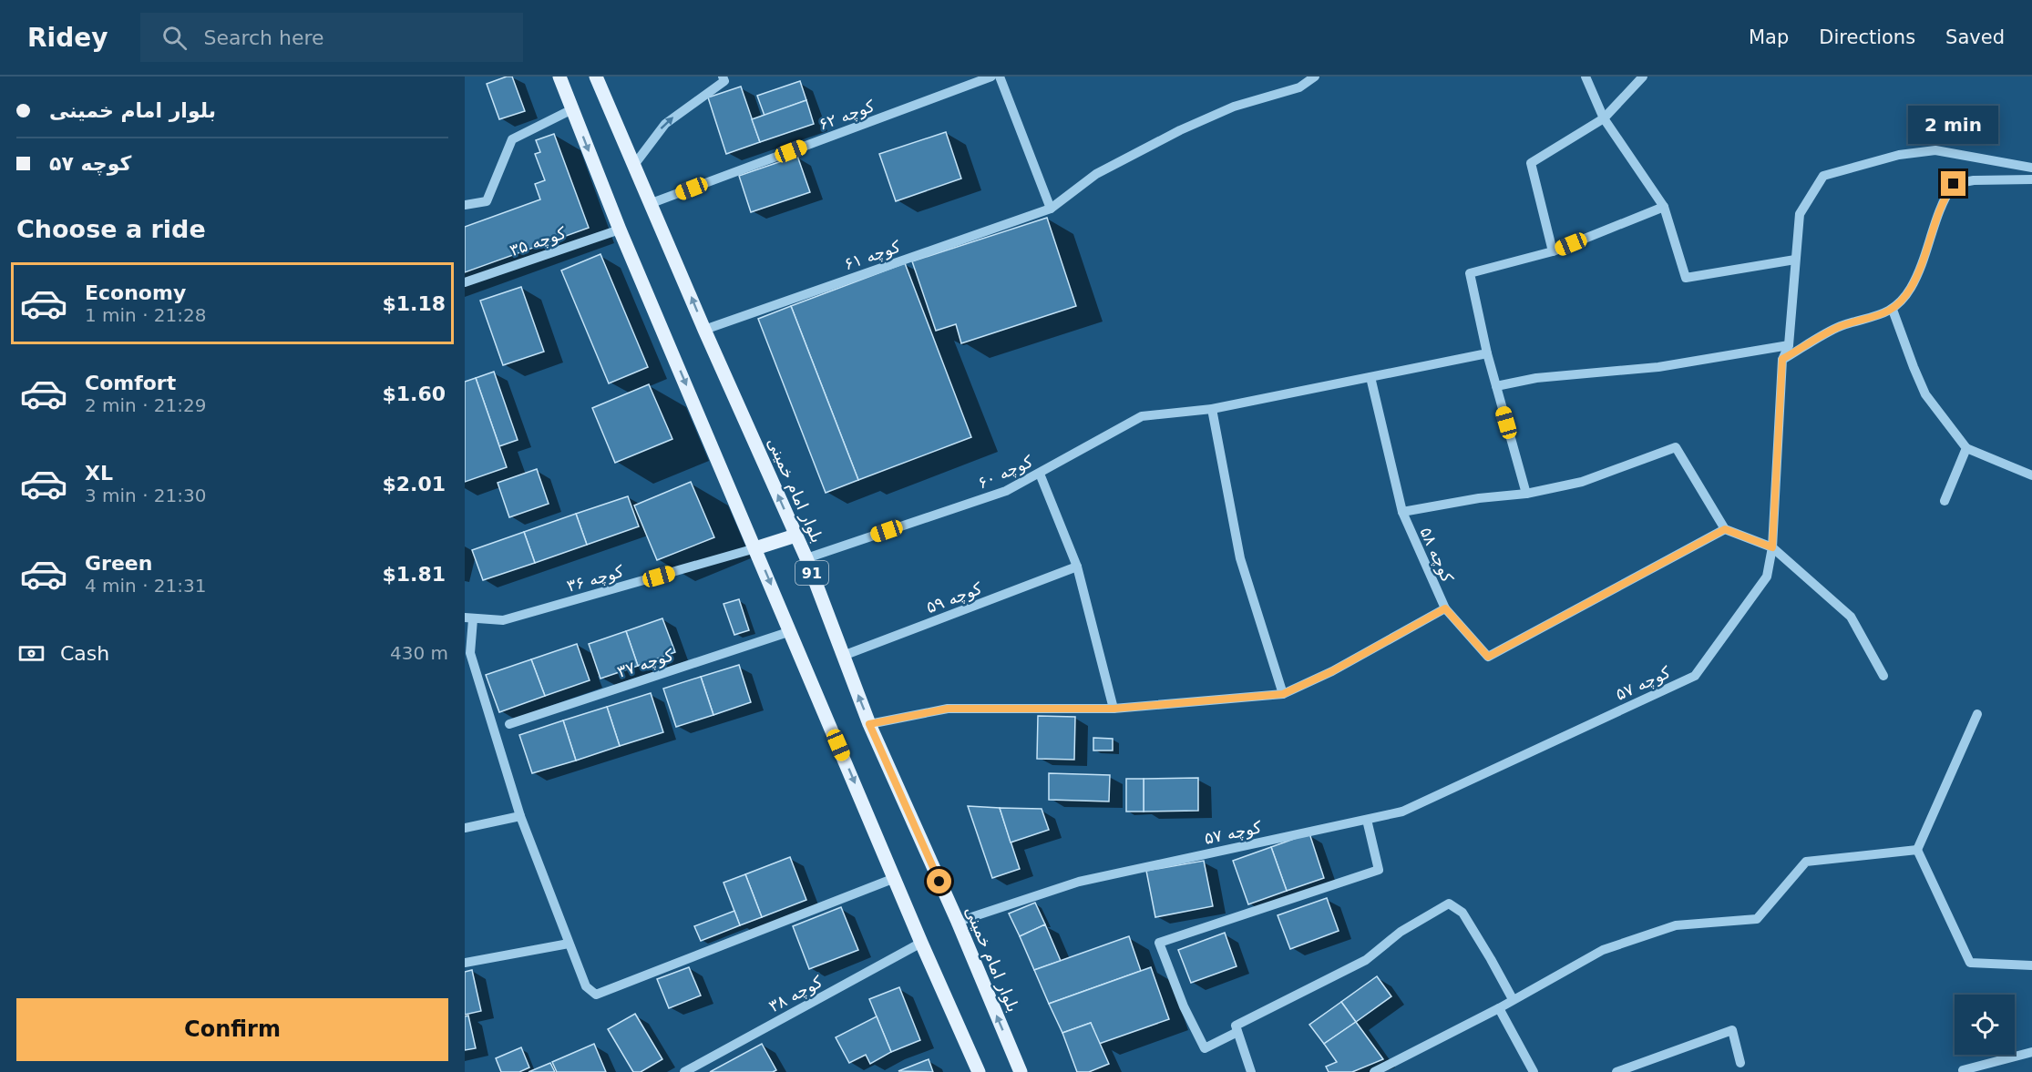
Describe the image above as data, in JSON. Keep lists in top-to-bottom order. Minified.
{"streets":{"main road":["بلوار امام خمینی","91"],"street":["کوچه ۶۲","کوچه ۳۵","کوچه ۶۱","کوچه ۶۰","کوچه ۵۸","کوچه ۳۶","کوچه ۵۹","کوچه ۳۷","کوچه ۵۷","کوچه ۳۸"]},"crossings":[["کوچه ۶۲","بلوار امام خمینی"],["کوچه ۳۵","91"],["کوچه ۶۱","بلوار امام خمینی"],["کوچه ۶۰","بلوار امام خمینی"],["کوچه ۶۰","کوچه ۵۸"],["بلوار امام خمینی","کوچه ۵۸"],["بلوار امام خمینی","کوچه ۵۹"],["بلوار امام خمینی","کوچه ۵۷"],["91","کوچه ۳۶"],["91","کوچه ۳۷"],["91","کوچه ۳۸"]],"page":{"header":"Ridey","search":"Search here","nav":["Map","Directions","Saved"],"banner":["بلوار امام خمینی","کوچه ۵۷"],"bubble":"2 min","heading":"Choose a ride","list":[{"name":"Economy","note":"1 min · 21:28","value":"$1.18"},{"name":"Comfort","note":"2 min · 21:29","value":"$1.60"},{"name":"XL","note":"3 min · 21:30","value":"$2.01"},{"name":"Green","note":"4 min · 21:31","value":"$1.81"}],"pay":["Cash","430 m"],"buttons":"Confirm"}}
